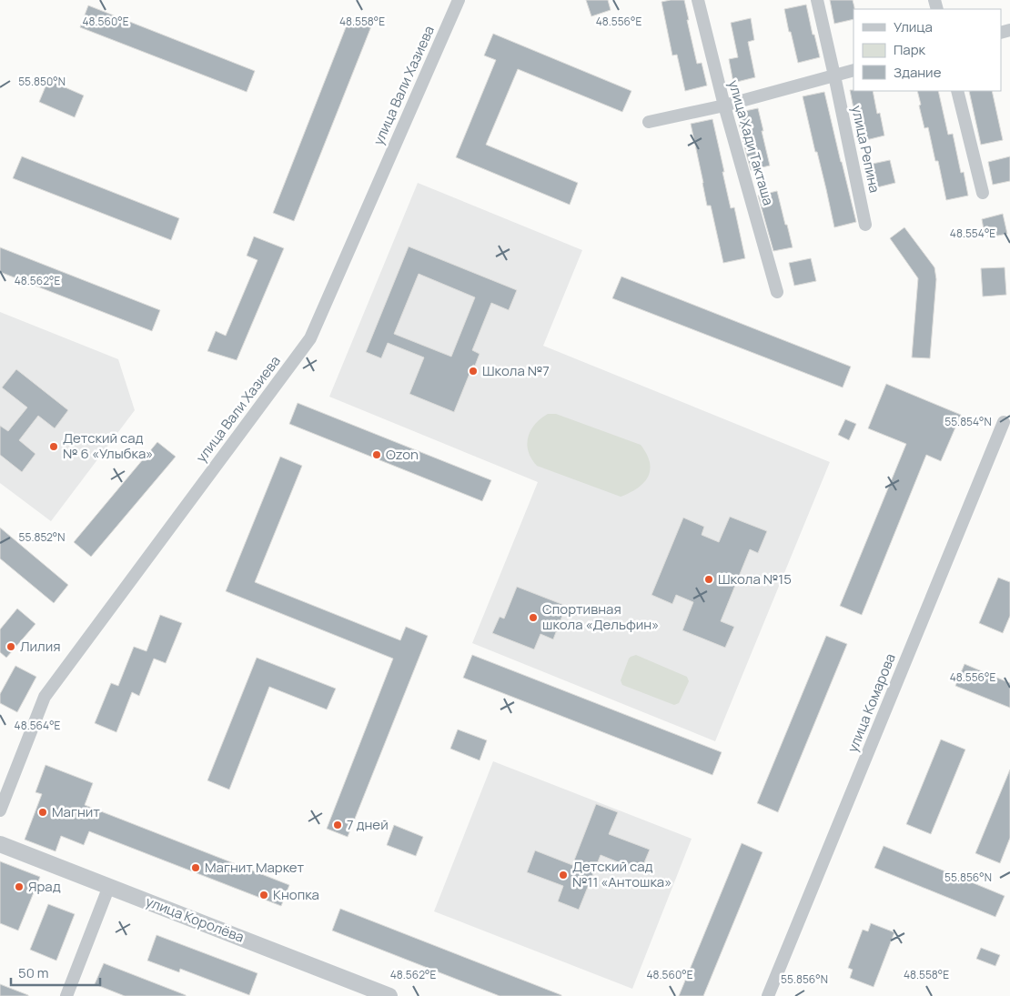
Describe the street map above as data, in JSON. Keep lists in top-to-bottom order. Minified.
{"streets":{"street":["улица Вали Хазиева","улица Хади Такташа","улица Репина","улица Комарова","улица Королёва"]},"places":["Школа №7","Детский сад № 6 «Улыбка»","Ozon","Школа №15","Спортивная школа «Дельфин»","Лилия","Магнит","7 дней","Магнит Маркет","Детский сад №11 «Антошка»","Ярад","Кнопка"],"legend":["Улица","Парк","Здание"],"scale_bar":"50 m","coordinates":["48.556°E","48.560°E","48.558°E","55.850°N","48.554°E","48.562°E","55.854°N","55.852°N","48.564°E","55.856°N"]}
